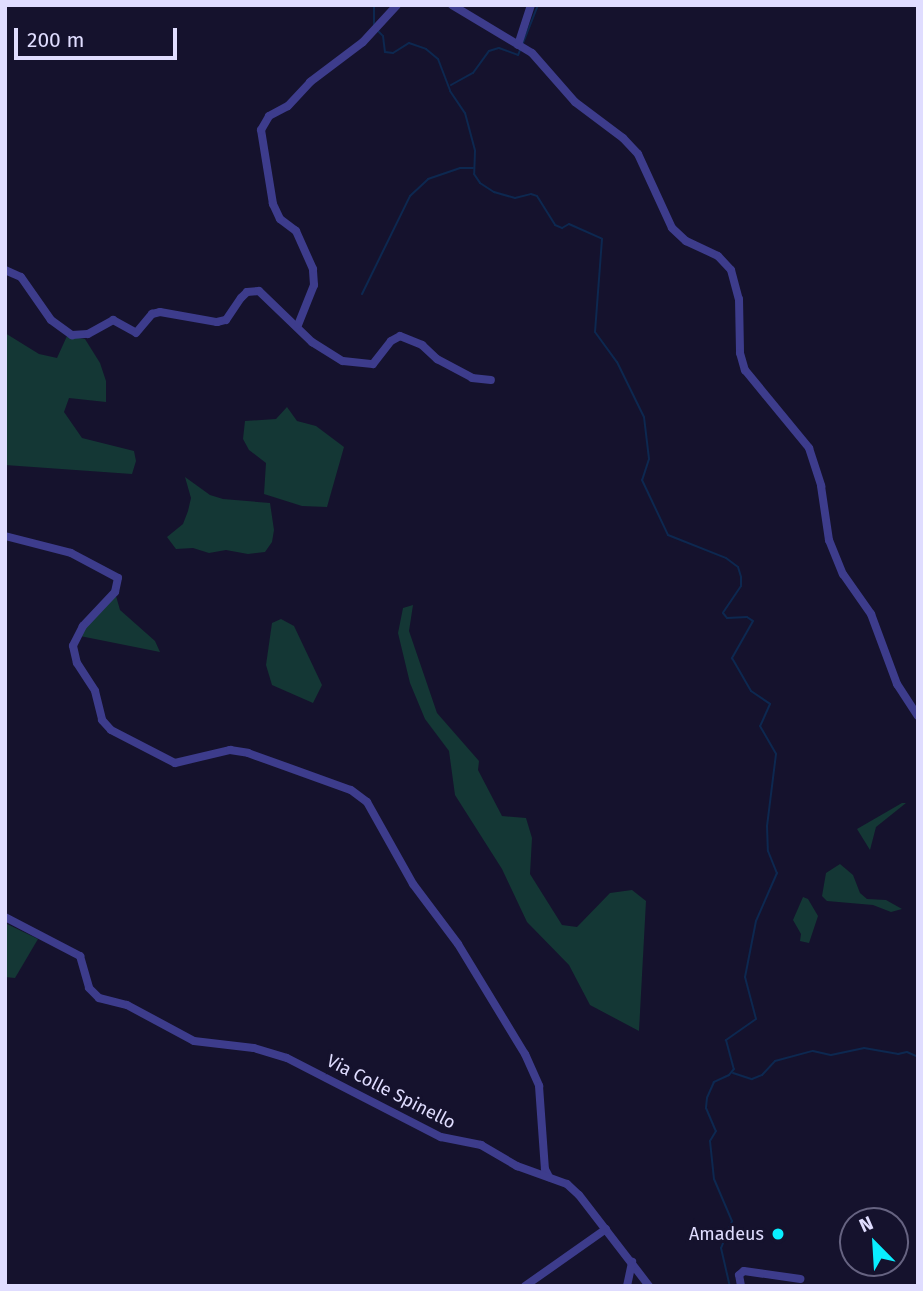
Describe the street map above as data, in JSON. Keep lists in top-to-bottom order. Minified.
{"streets":{"street":["Via Colle Spinello"]},"places":["Amadeus"],"scale_bar":"200 m","north":"top left"}
